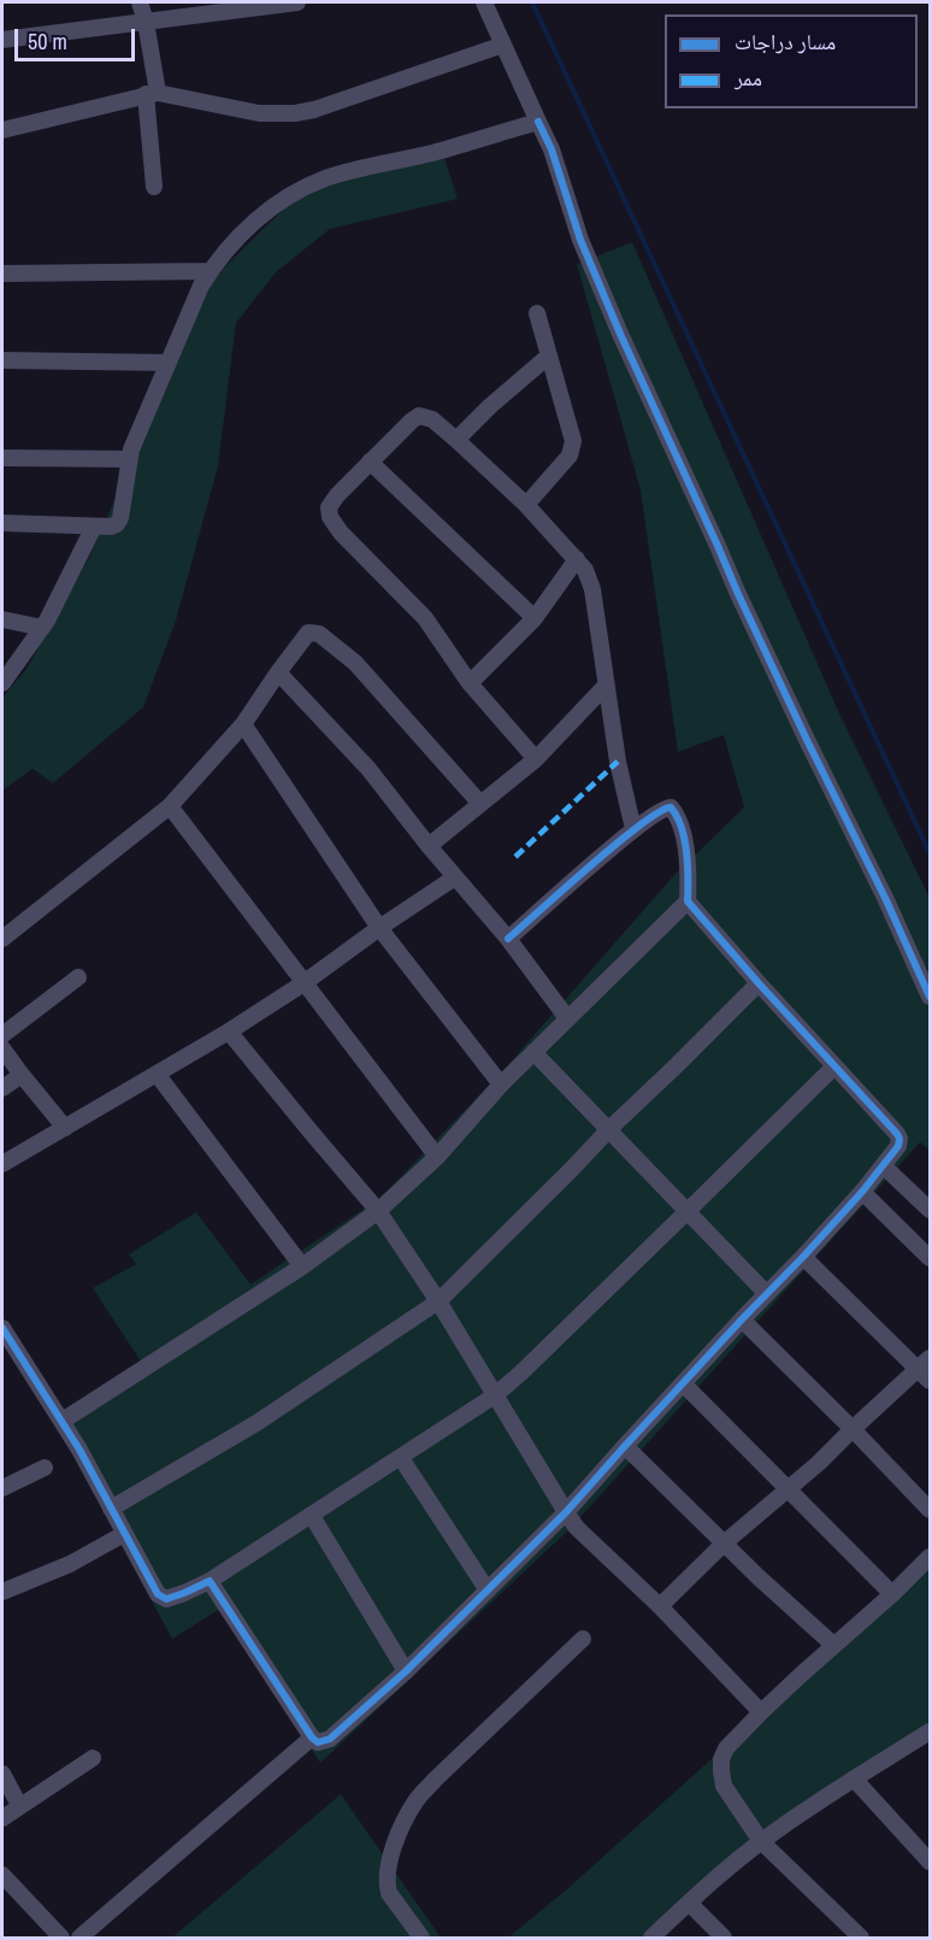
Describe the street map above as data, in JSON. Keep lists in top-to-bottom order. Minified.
{"legend":["مسار دراجات","ممر"],"scale_bar":"50 m"}
